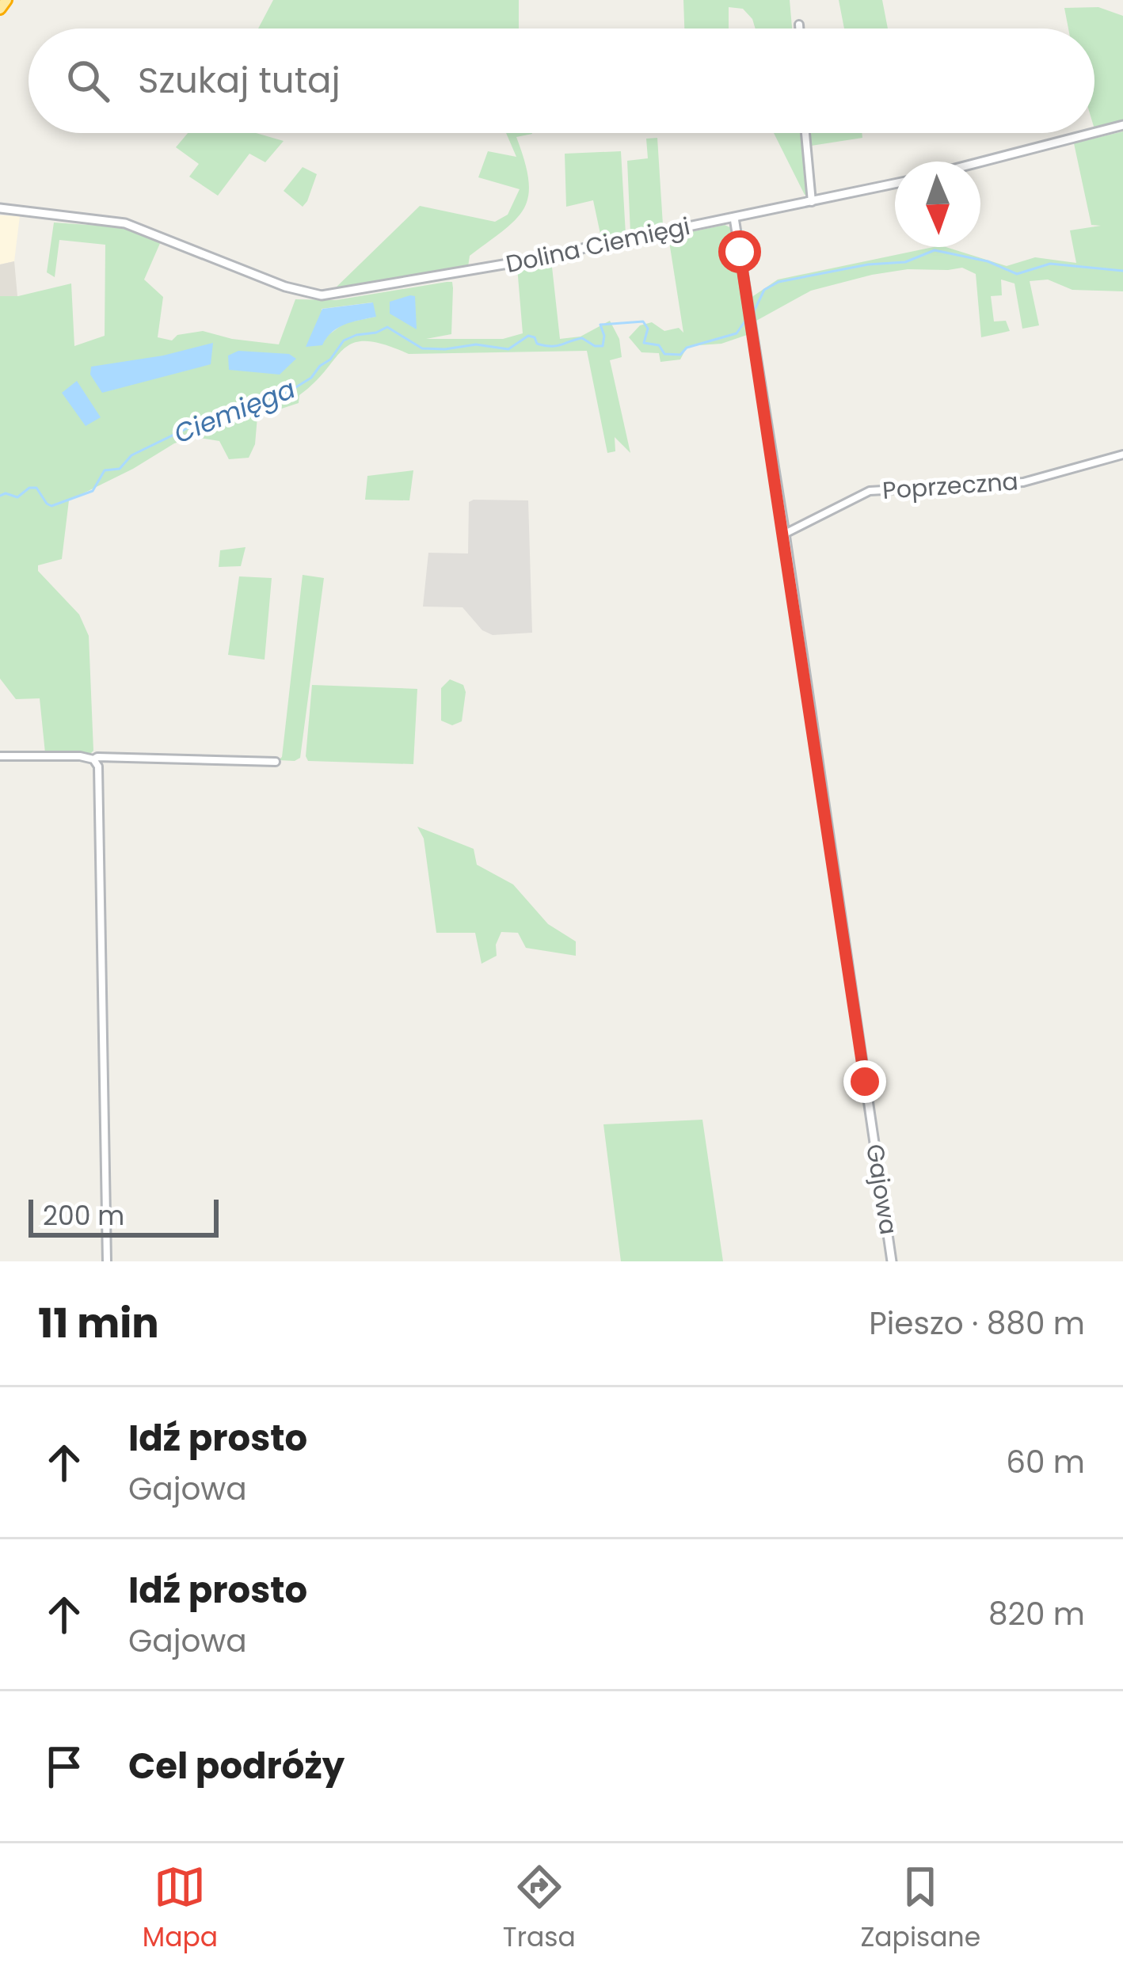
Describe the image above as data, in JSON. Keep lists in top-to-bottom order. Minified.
{"streets":{"street":["Dolina Ciemięgi","Poprzeczna","Gajowa"]},"crossings":[["Dolina Ciemięgi","Gajowa"],["Poprzeczna","Gajowa"]],"water":["Ciemięga"],"scale_bar":"200 m","north":"bottom","page":{"search":"Szukaj tutaj","scale":"200 m","heading":["11 min","Pieszo · 880 m"],"list":[["Idź prosto","Gajowa","60 m"],["Idź prosto","Gajowa","820 m"],"Cel podróży"],"nav":["Mapa","Trasa","Zapisane"]}}
